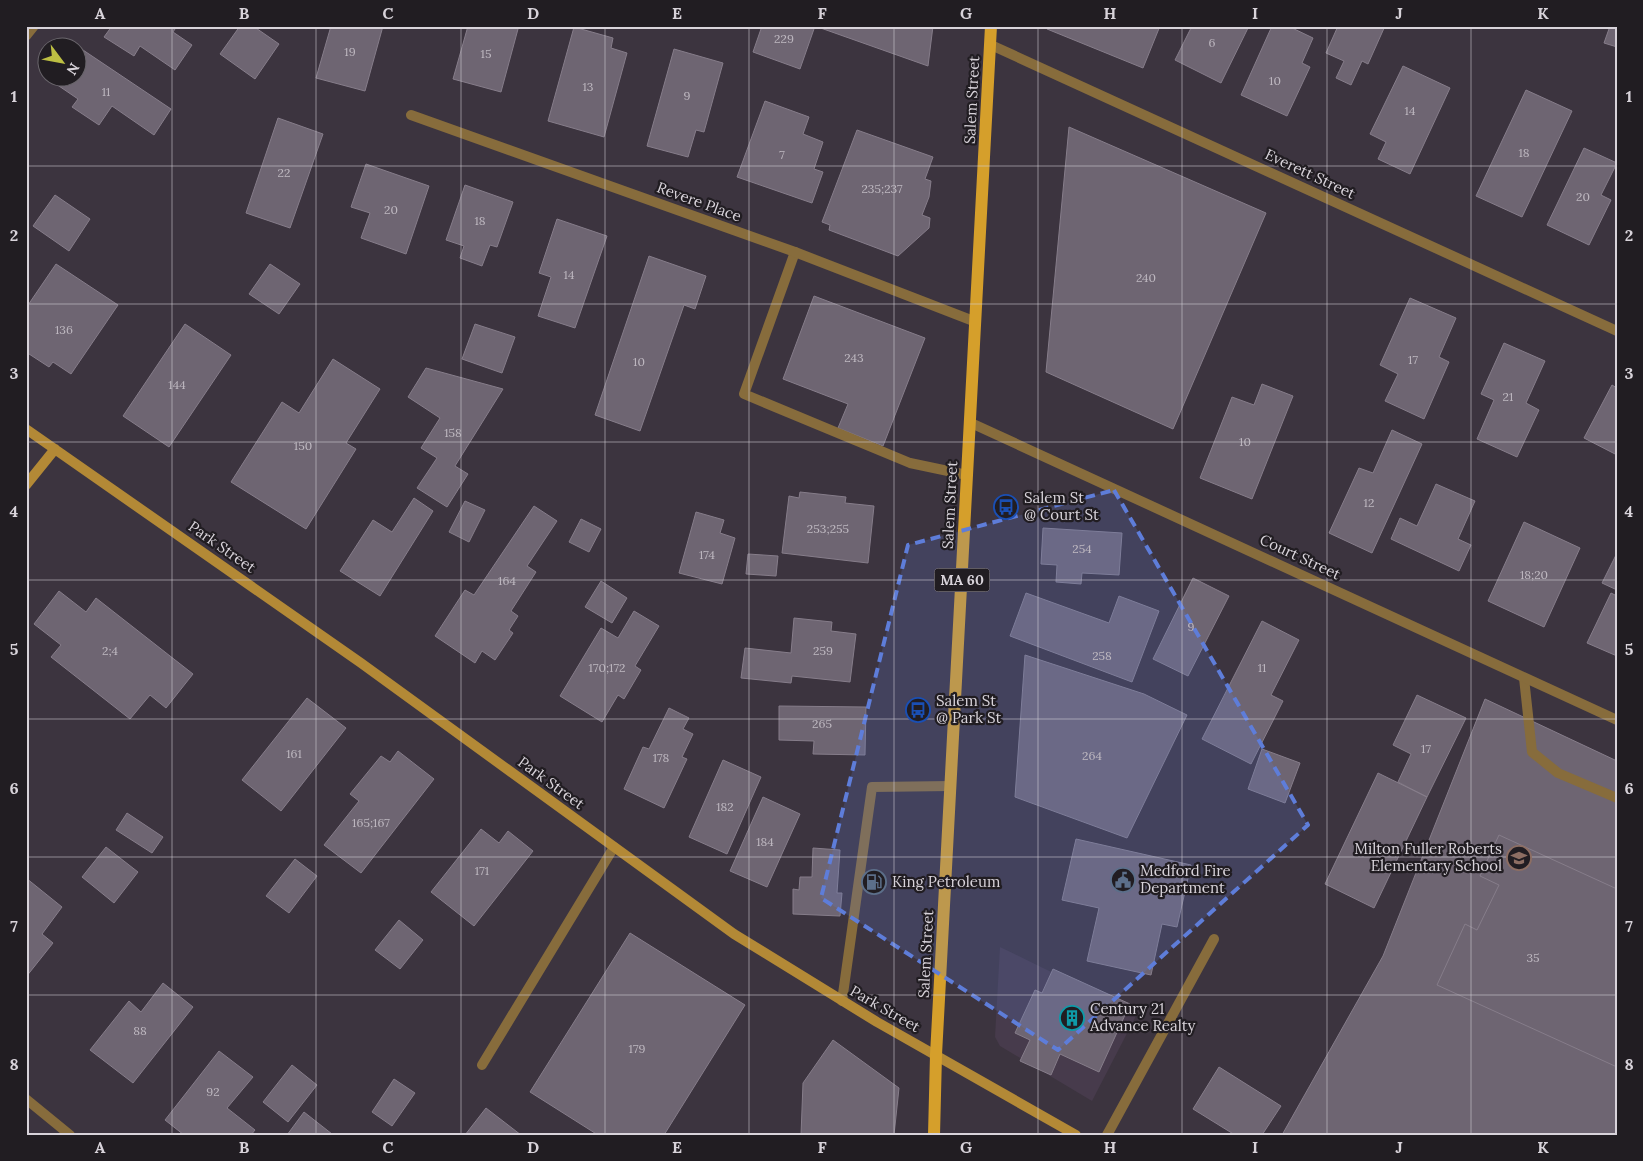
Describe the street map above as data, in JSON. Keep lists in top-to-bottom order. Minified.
{"streets":{"main road":["Salem Street","MA 60"],"street":["Everett Street","Revere Place","Park Street","Court Street"]},"crossings":[["Salem Street","Everett Street"],["Salem Street","Revere Place"],["Salem Street","Park Street"],["Salem Street","Court Street"]],"places":{"bus stop":["Salem St @ Court St","Salem St @ Park St"],"school or university":["Milton Fuller Roberts Elementary School"],"public building":["Medford Fire Department"],"fuel station":["King Petroleum"],"building":["Century 21 Advance Realty"]},"house_numbers":["229","6","19","15","10","13","11","9","14","18","7","22","235;237","20","20","18","14","240","136","243","17","10","144","21","158","10","150","12","253;255","254","174","18;20","164","9","2;4","259","258","170;172","11","265","17","161","264","178","182","165;167","184","171","35","88","179","92"],"north":"bottom right","grid":{"columns":["A","B","C","D","E","F","G","H","I","J","K"],"rows":["1","2","3","4","5","6","7","8"]}}
